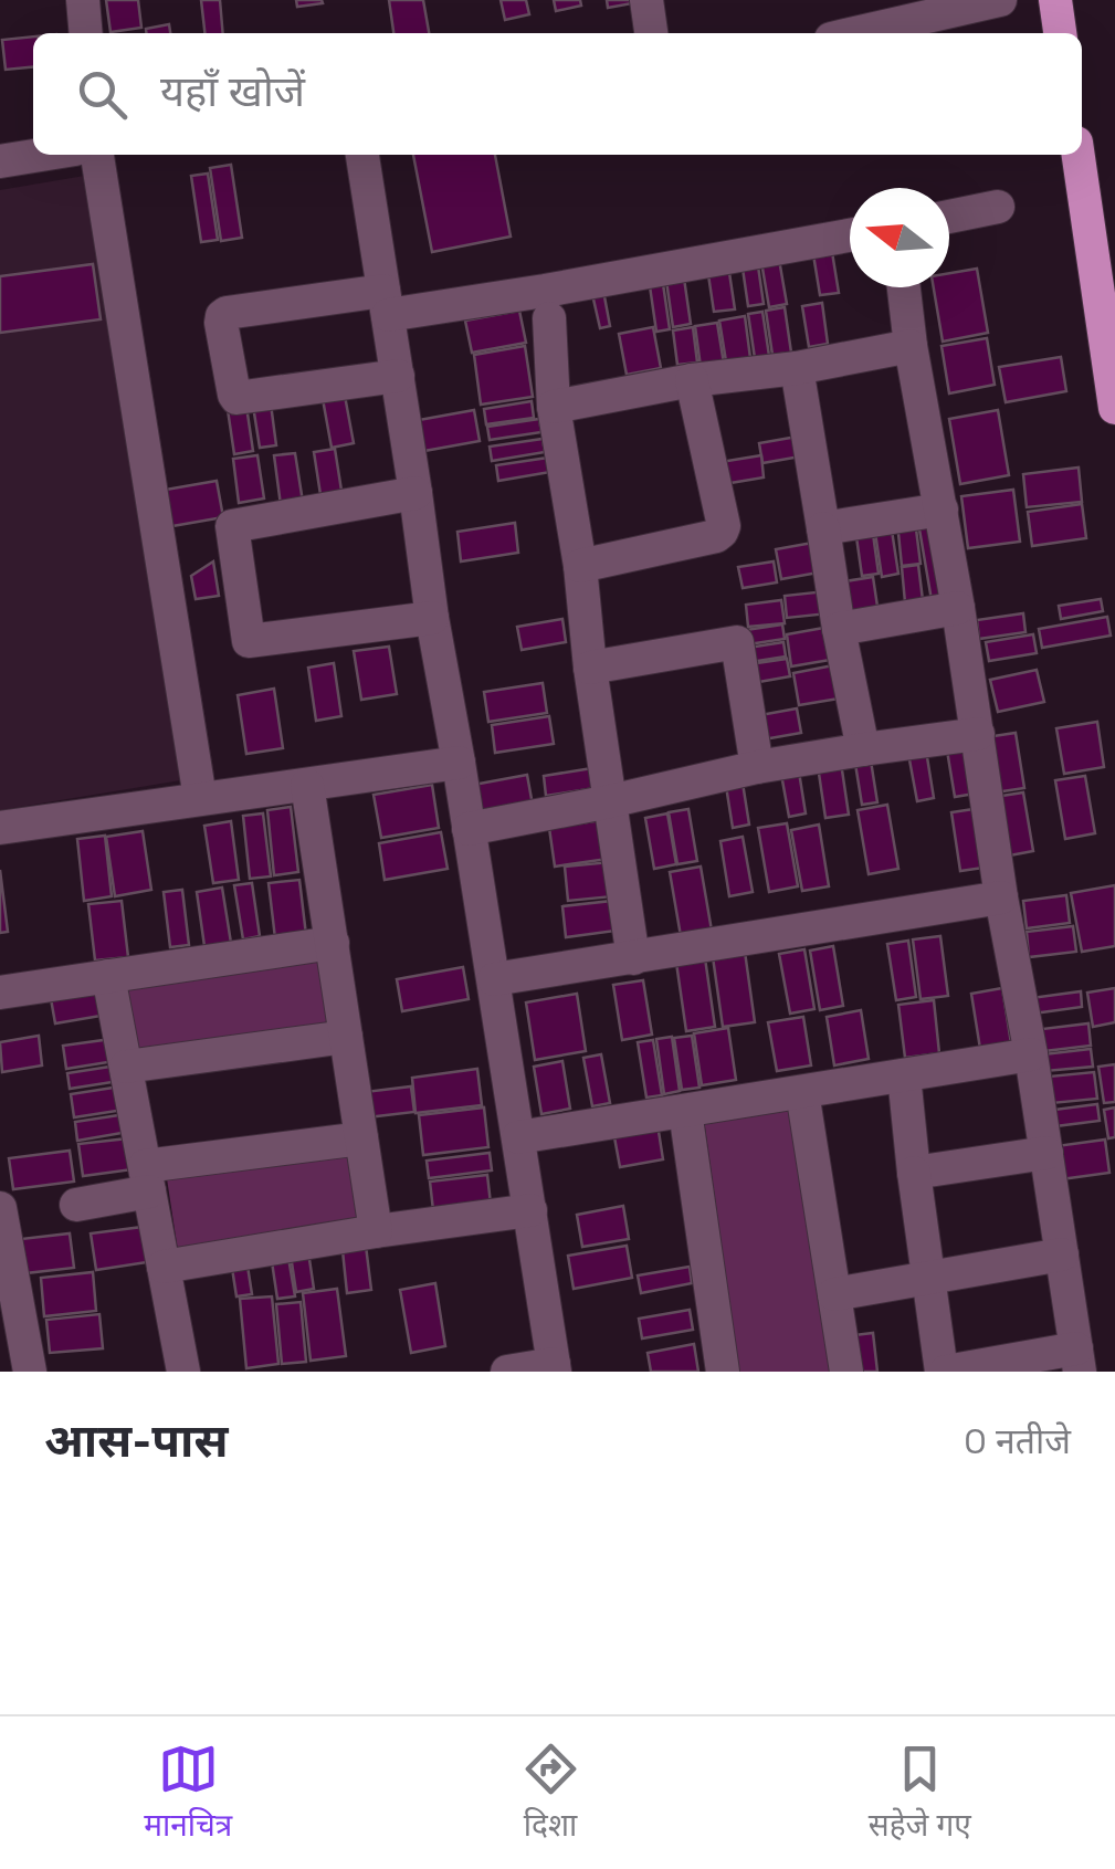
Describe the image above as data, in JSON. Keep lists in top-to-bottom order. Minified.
{"north":"left","page":{"search":"यहाँ खोजें","heading":["आस-पास","0 नतीजे"],"nav":["मानचित्र","दिशा","सहेजे गए"]}}
